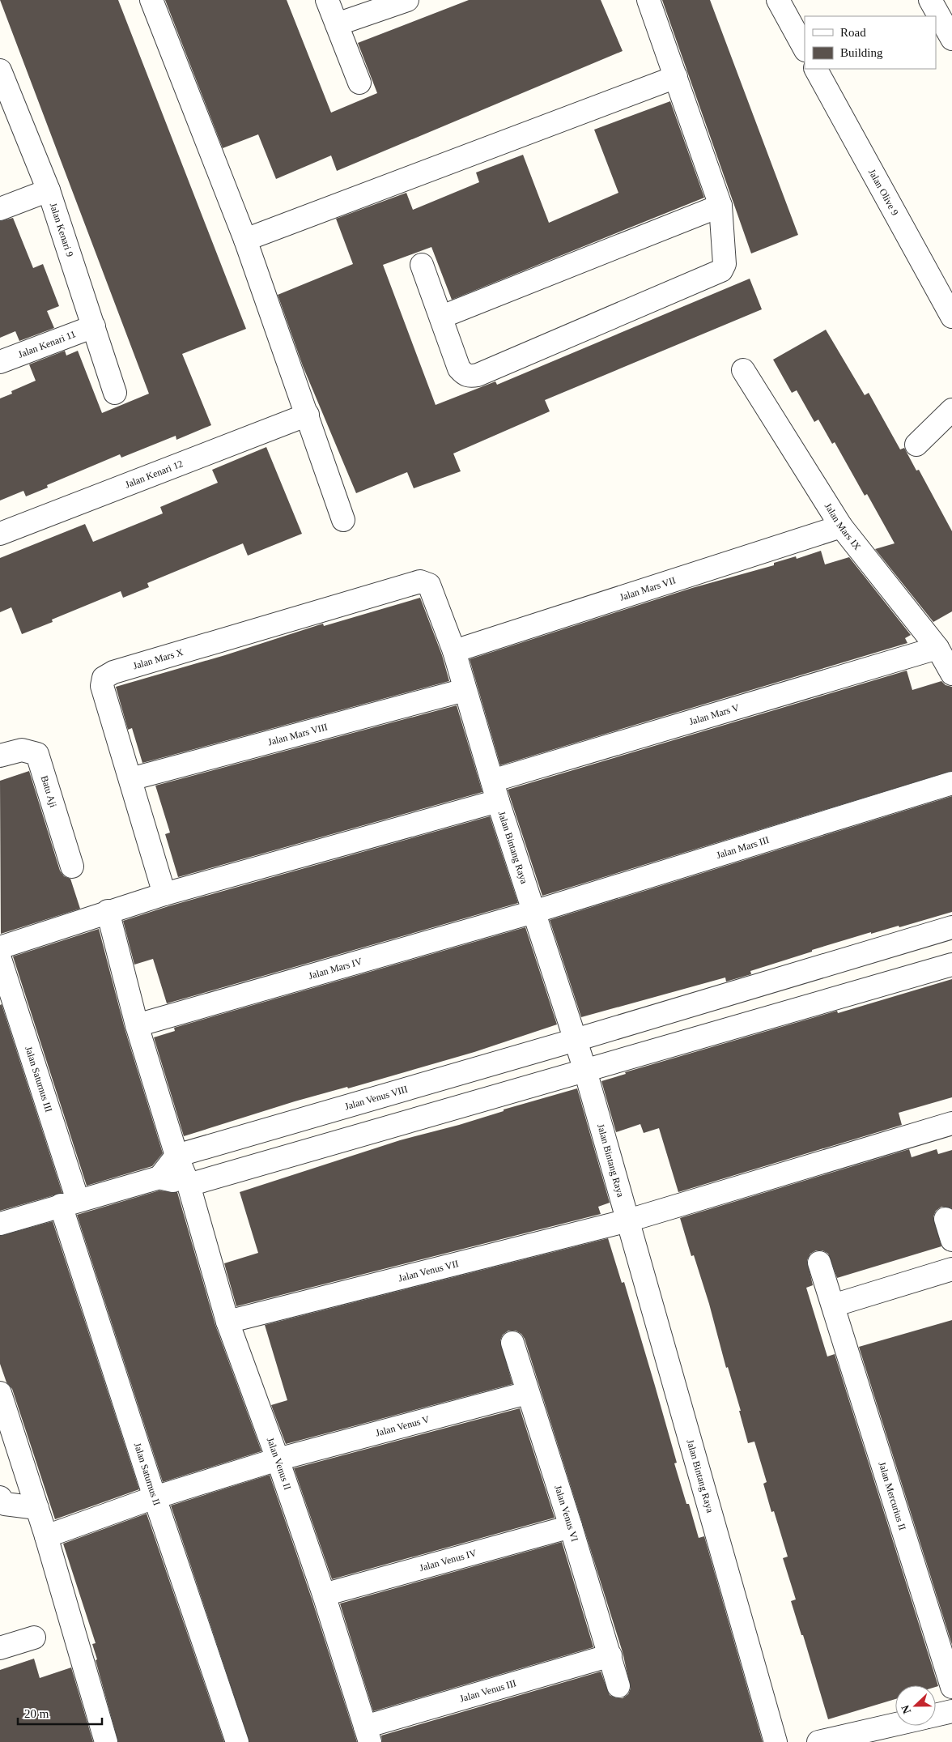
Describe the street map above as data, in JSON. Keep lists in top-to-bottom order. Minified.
{"streets":{"street":["Jalan Olive 9","Jalan Kenari 9","Jalan Kenari 11","Jalan Kenari 12","Jalan Mars IX","Jalan Mars VII","Jalan Mars X","Jalan Mars V","Jalan Mars VIII","Batu Aji","Jalan Mars III","Jalan Bintang Raya","Jalan Mars IV","Jalan Saturnus III","Jalan Venus VIII","Jalan Venus VII","Jalan Venus V","Jalan Venus II","Jalan Saturnus II","Jalan Mercurius II","Jalan Venus VI","Jalan Venus IV","Jalan Venus III"]},"crossings":[["Jalan Kenari 9","Jalan Kenari 11"],["Jalan Mars IX","Jalan Mars VII"],["Jalan Mars IX","Jalan Mars V"],["Jalan Mars VII","Jalan Bintang Raya"],["Jalan Mars X","Jalan Mars V"],["Jalan Mars X","Jalan Mars VIII"],["Jalan Mars X","Jalan Bintang Raya"],["Jalan Mars V","Jalan Bintang Raya"],["Jalan Mars V","Jalan Venus II"],["Jalan Mars VIII","Jalan Bintang Raya"],["Jalan Mars III","Jalan Bintang Raya"],["Jalan Mars III","Jalan Mars IV"],["Jalan Bintang Raya","Jalan Mars IV"],["Jalan Bintang Raya","Jalan Venus VIII"],["Jalan Bintang Raya","Jalan Venus VII"],["Jalan Mars IV","Jalan Venus II"],["Jalan Saturnus III","Jalan Saturnus II"],["Jalan Venus VIII","Jalan Venus II"],["Jalan Venus VII","Jalan Venus II"],["Jalan Venus V","Jalan Venus II"],["Jalan Venus V","Jalan Saturnus II"],["Jalan Venus V","Jalan Venus VI"],["Jalan Venus II","Jalan Venus IV"],["Jalan Venus II","Jalan Venus III"],["Jalan Venus VI","Jalan Venus IV"],["Jalan Venus VI","Jalan Venus III"]],"legend":["Road","Building"],"scale_bar":"20 m","north":"left"}
